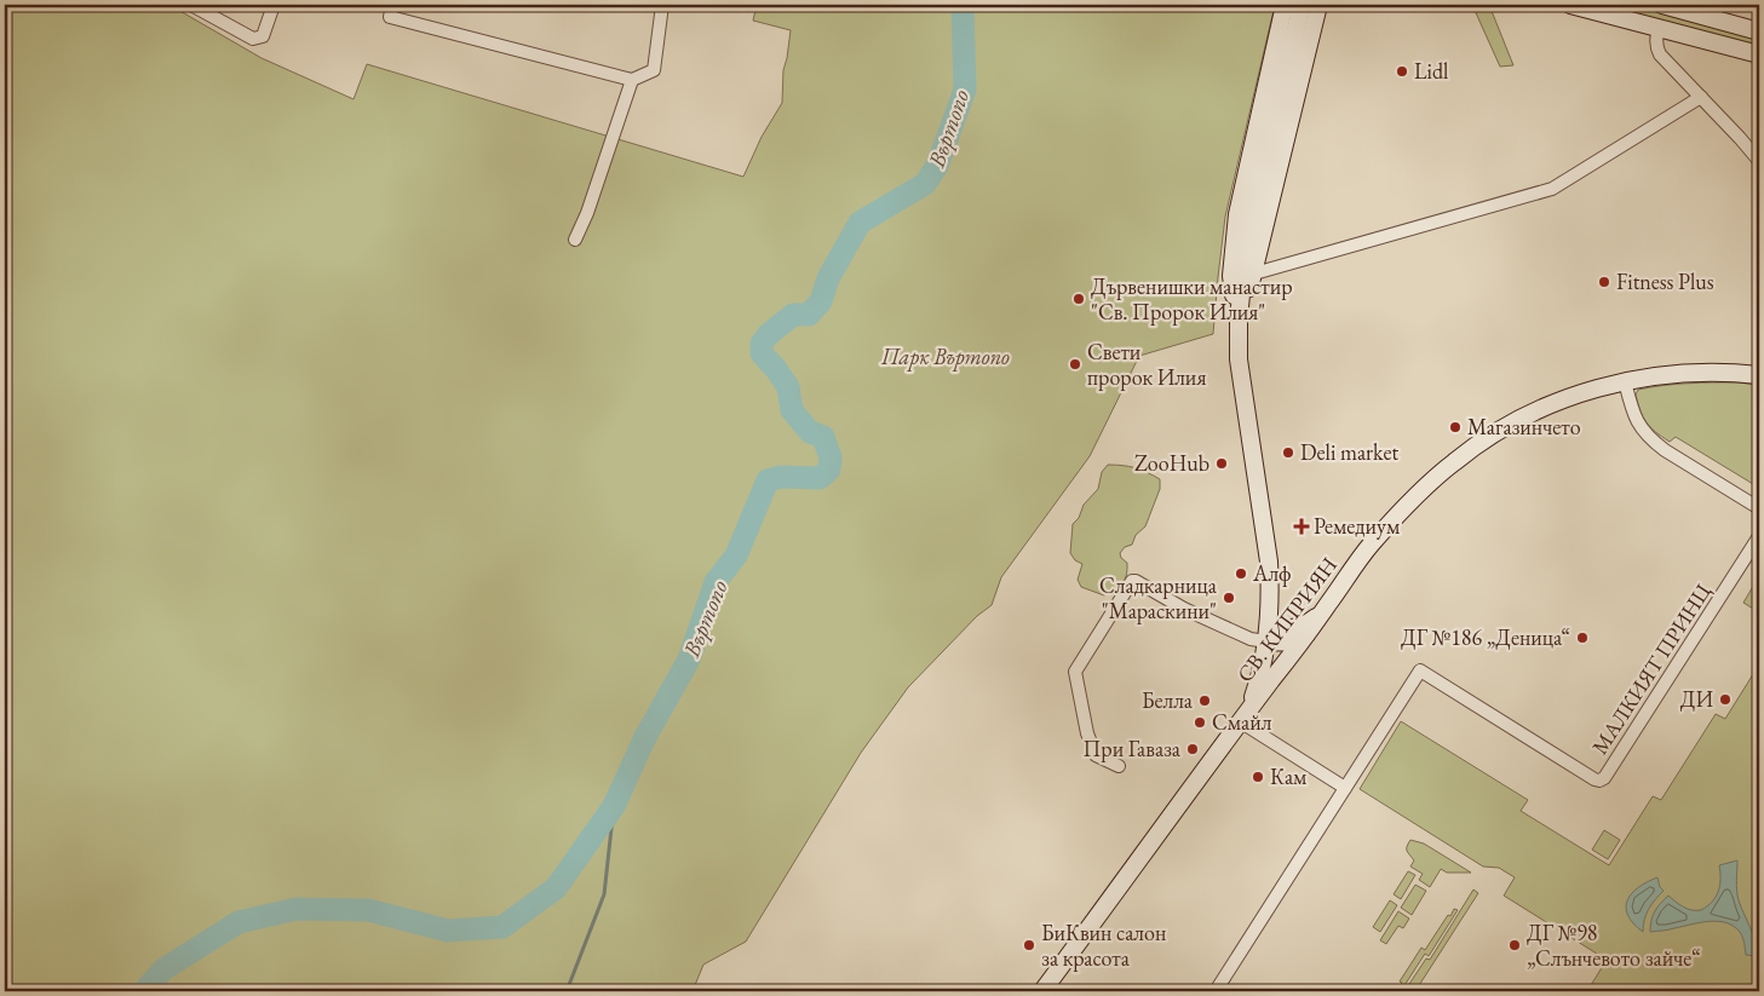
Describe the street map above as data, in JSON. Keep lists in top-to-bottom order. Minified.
{"streets":{"street":["СВ. КИПРИЯН","МАЛКИЯТ ПРИНЦ"]},"water":["Въртопо"],"parks":["Парк Въртопо"],"places":{"other":["Lidl","Fitness Plus","Дървенишки манастир \"Св. Пророк Илия\"","Свети пророк Илия","Магазинчето","Deli market","ZooHub","Алф","Сладкарница \"Мараскини\"","ДГ №186 „Деница“","ДИ","Белла","Смайл","При Гаваза","Кам","БиКвин салон за красота","ДГ №98 „Слънчевото зайче“"],"health":["Ремедиум"]}}
